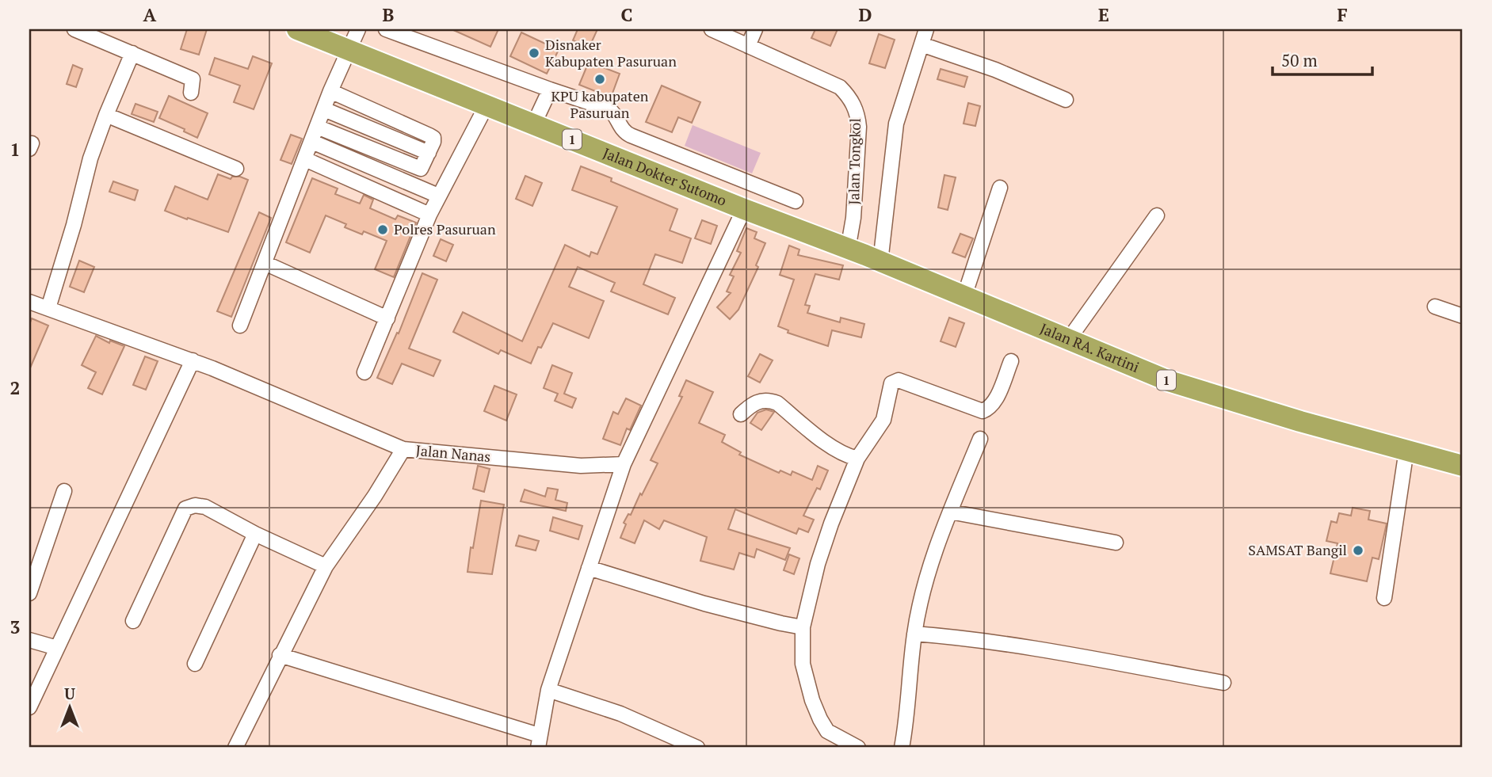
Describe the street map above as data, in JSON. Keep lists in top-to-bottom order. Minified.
{"streets":{"highway":["1","Jalan Dokter Sutomo","Jalan RA. Kartini"],"street":["Jalan Tongkol","Jalan Nanas"]},"crossings":[["Jalan Tongkol","Jalan Dokter Sutomo"],["Jalan Tongkol","Jalan RA. Kartini"],["Jalan Dokter Sutomo","Jalan RA. Kartini"]],"places":["Disnaker Kabupaten Pasuruan","KPU kabupaten Pasuruan","Polres Pasuruan","SAMSAT Bangil"],"scale_bar":"50 m","north":"top","grid":{"columns":["A","B","C","D","E","F"],"rows":["1","2","3"]}}
